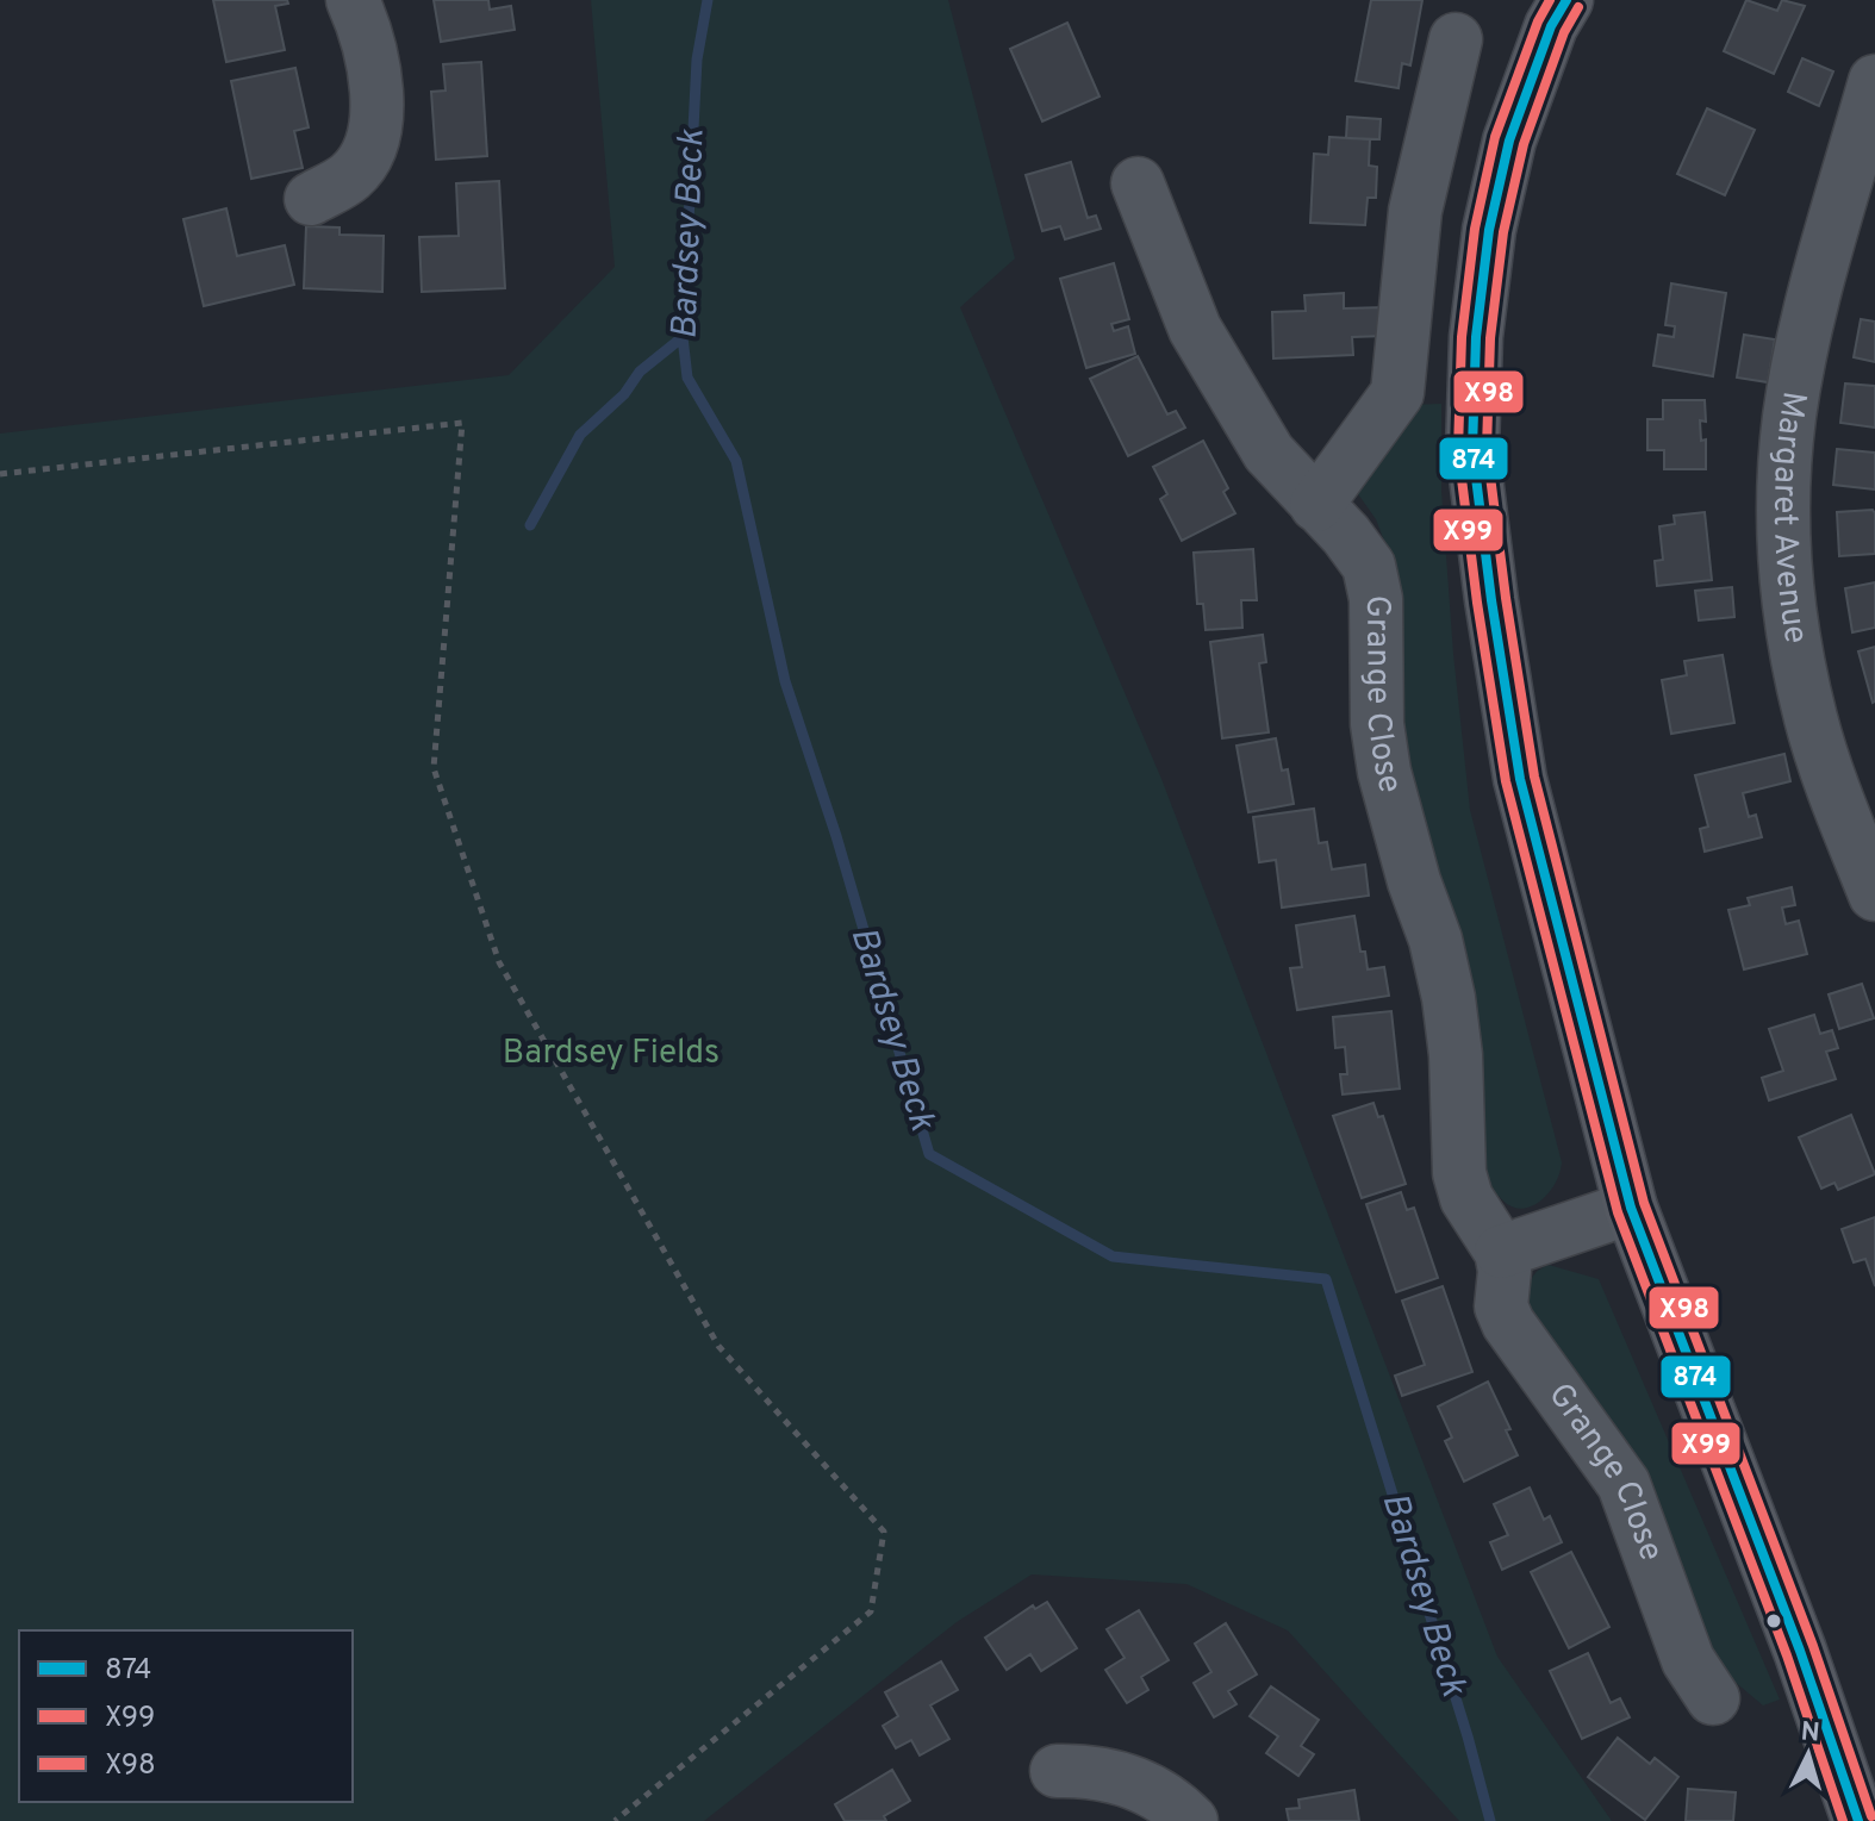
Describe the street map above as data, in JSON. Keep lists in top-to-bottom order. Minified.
{"streets":{"street":["Margaret Avenue","Grange Close"]},"water":["Bardsey Beck"],"parks":["Bardsey Fields"],"lines":["transit line 874","transit line X99","transit line X98"],"legend":["874","X99","X98"],"north":"top"}
